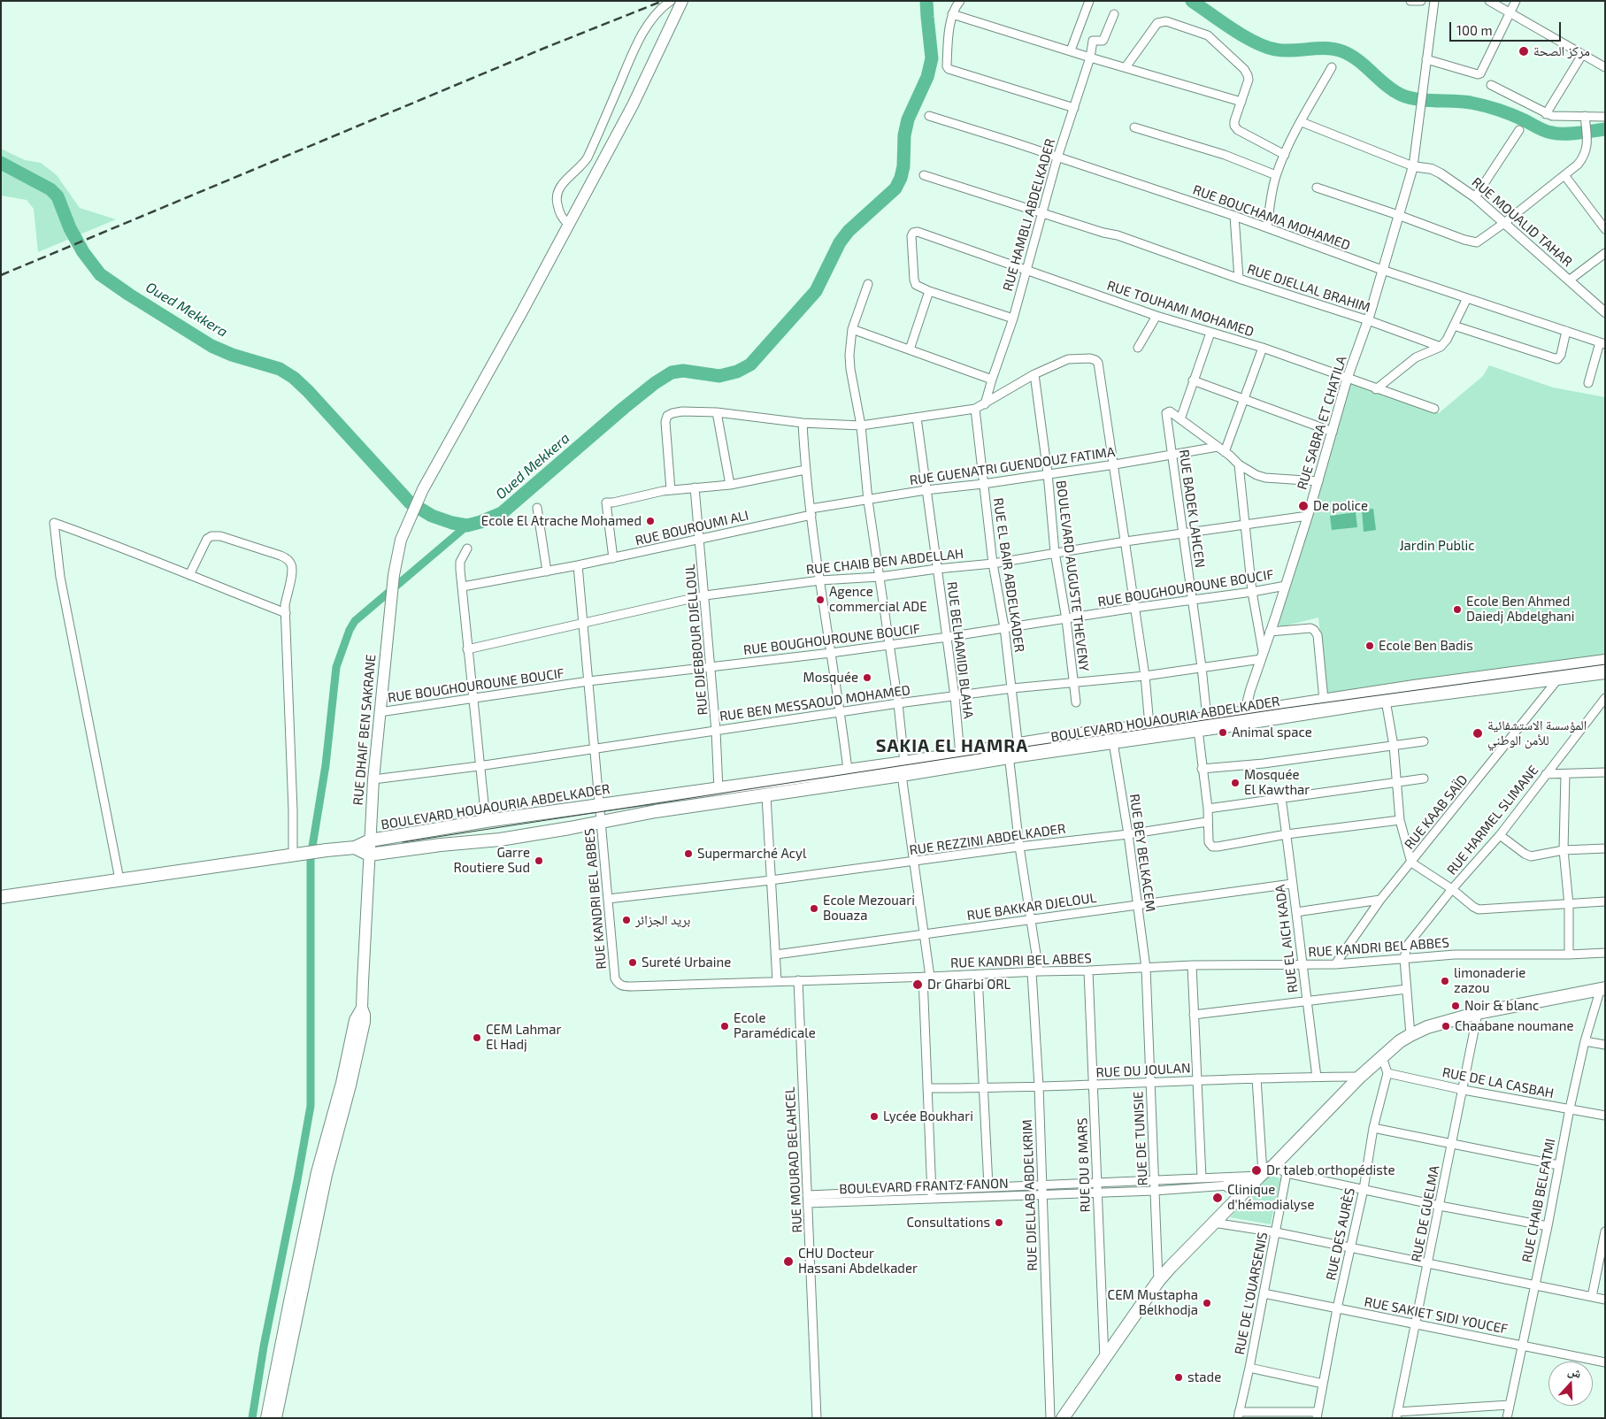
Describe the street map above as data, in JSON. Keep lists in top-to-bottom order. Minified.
{"streets":{"main road":["BOULEVARD HOUAOURIA ABDELKADER","RUE DHAIF BEN SAKRANE"],"street":["RUE HAMBLI ABDELKADER","RUE BOUCHAMA MOHAMED","RUE MOUALID TAHAR","RUE DJELLAL BRAHIM","RUE TOUHAMI MOHAMED","RUE SABRA ET CHATILA","RUE GUENATRI GUENDOUZ FATIMA","RUE BADEK LAHCEN","RUE BOUROUMI ALI","RUE CHAIB BEN ABDELLAH","RUE EL BAIR ABDELKADER","BOULEVARD AUGUSTE THEVENY","RUE BOUGHOUROUNE BOUCIF","RUE DJEBBOUR DJELLOUL","RUE BELHAMIDI BLAHA","RUE BEN MESSAOUD MOHAMED","RUE KAAB SAÏD","RUE HARMEL SLIMANE","RUE REZZINI ABDELKADER","RUE BEY BELKACEM","RUE KANDRI BEL ABBES","RUE BAKKAR DJELOUL","RUE EL AICH KADA","RUE DU JOULAN","RUE DE LA CASBAH","RUE DE TUNISIE","RUE MOURAD BELAHCEL","RUE DU 8 MARS","BOULEVARD FRANTZ FANON","RUE DJELLAB ABDELKRIM","RUE CHAIB BELFATMI","RUE DE GUELMA","RUE DES AURÈS","RUE DE L'OUARSENIS","RUE SAKIET SIDI YOUCEF"]},"crossings":[["RUE HAMBLI ABDELKADER","RUE BOUCHAMA MOHAMED"],["RUE HAMBLI ABDELKADER","RUE DJELLAL BRAHIM"],["RUE HAMBLI ABDELKADER","RUE TOUHAMI MOHAMED"],["RUE BOUCHAMA MOHAMED","RUE SABRA ET CHATILA"],["RUE MOUALID TAHAR","RUE SABRA ET CHATILA"],["RUE DJELLAL BRAHIM","RUE SABRA ET CHATILA"],["RUE TOUHAMI MOHAMED","RUE SABRA ET CHATILA"],["RUE SABRA ET CHATILA","RUE CHAIB BEN ABDELLAH"],["RUE SABRA ET CHATILA","RUE BOUGHOUROUNE BOUCIF"],["RUE SABRA ET CHATILA","RUE BEN MESSAOUD MOHAMED"],["RUE SABRA ET CHATILA","BOULEVARD HOUAOURIA ABDELKADER"],["RUE GUENATRI GUENDOUZ FATIMA","RUE BADEK LAHCEN"],["RUE GUENATRI GUENDOUZ FATIMA","RUE BOUROUMI ALI"],["RUE GUENATRI GUENDOUZ FATIMA","RUE EL BAIR ABDELKADER"],["RUE GUENATRI GUENDOUZ FATIMA","BOULEVARD AUGUSTE THEVENY"],["RUE GUENATRI GUENDOUZ FATIMA","RUE BELHAMIDI BLAHA"],["RUE BADEK LAHCEN","RUE CHAIB BEN ABDELLAH"],["RUE BADEK LAHCEN","RUE BOUGHOUROUNE BOUCIF"],["RUE BADEK LAHCEN","RUE BEN MESSAOUD MOHAMED"],["RUE BADEK LAHCEN","BOULEVARD HOUAOURIA ABDELKADER"],["RUE BOUROUMI ALI","RUE DJEBBOUR DJELLOUL"],["RUE CHAIB BEN ABDELLAH","RUE EL BAIR ABDELKADER"],["RUE CHAIB BEN ABDELLAH","BOULEVARD AUGUSTE THEVENY"],["RUE CHAIB BEN ABDELLAH","RUE DJEBBOUR DJELLOUL"],["RUE CHAIB BEN ABDELLAH","RUE BELHAMIDI BLAHA"],["RUE EL BAIR ABDELKADER","RUE BOUGHOUROUNE BOUCIF"],["RUE EL BAIR ABDELKADER","RUE BEN MESSAOUD MOHAMED"],["RUE EL BAIR ABDELKADER","BOULEVARD HOUAOURIA ABDELKADER"],["RUE EL BAIR ABDELKADER","RUE REZZINI ABDELKADER"],["RUE EL BAIR ABDELKADER","RUE DJELLAB ABDELKRIM"],["BOULEVARD AUGUSTE THEVENY","RUE BOUGHOUROUNE BOUCIF"],["BOULEVARD AUGUSTE THEVENY","RUE BEN MESSAOUD MOHAMED"],["RUE BOUGHOUROUNE BOUCIF","RUE DJEBBOUR DJELLOUL"],["RUE BOUGHOUROUNE BOUCIF","RUE BELHAMIDI BLAHA"],["RUE BOUGHOUROUNE BOUCIF","RUE DHAIF BEN SAKRANE"],["RUE DJEBBOUR DJELLOUL","RUE BEN MESSAOUD MOHAMED"],["RUE DJEBBOUR DJELLOUL","BOULEVARD HOUAOURIA ABDELKADER"],["RUE BELHAMIDI BLAHA","RUE BEN MESSAOUD MOHAMED"],["RUE BELHAMIDI BLAHA","BOULEVARD HOUAOURIA ABDELKADER"],["RUE BEN MESSAOUD MOHAMED","RUE DHAIF BEN SAKRANE"],["BOULEVARD HOUAOURIA ABDELKADER","RUE DHAIF BEN SAKRANE"],["BOULEVARD HOUAOURIA ABDELKADER","RUE KAAB SAÏD"],["BOULEVARD HOUAOURIA ABDELKADER","RUE BEY BELKACEM"],["BOULEVARD HOUAOURIA ABDELKADER","RUE KANDRI BEL ABBES"],["RUE KAAB SAÏD","RUE KANDRI BEL ABBES"],["RUE HARMEL SLIMANE","RUE KANDRI BEL ABBES"],["RUE REZZINI ABDELKADER","RUE BEY BELKACEM"],["RUE REZZINI ABDELKADER","RUE KANDRI BEL ABBES"],["RUE REZZINI ABDELKADER","RUE DJELLAB ABDELKRIM"],["RUE BEY BELKACEM","RUE KANDRI BEL ABBES"],["RUE BEY BELKACEM","RUE BAKKAR DJELOUL"],["RUE BEY BELKACEM","RUE DE TUNISIE"],["RUE KANDRI BEL ABBES","RUE EL AICH KADA"],["RUE KANDRI BEL ABBES","RUE DE TUNISIE"],["RUE KANDRI BEL ABBES","RUE MOURAD BELAHCEL"],["RUE KANDRI BEL ABBES","RUE DU 8 MARS"],["RUE KANDRI BEL ABBES","RUE DJELLAB ABDELKRIM"],["RUE BAKKAR DJELOUL","RUE EL AICH KADA"],["RUE BAKKAR DJELOUL","RUE DJELLAB ABDELKRIM"],["RUE EL AICH KADA","RUE DU JOULAN"],["RUE DU JOULAN","RUE DE TUNISIE"],["RUE DU JOULAN","RUE DU 8 MARS"],["RUE DU JOULAN","RUE DJELLAB ABDELKRIM"],["RUE DE LA CASBAH","RUE CHAIB BELFATMI"],["RUE DE LA CASBAH","RUE DE GUELMA"],["RUE DE LA CASBAH","RUE DES AURÈS"],["RUE DE TUNISIE","BOULEVARD FRANTZ FANON"],["RUE MOURAD BELAHCEL","BOULEVARD FRANTZ FANON"],["RUE DU 8 MARS","BOULEVARD FRANTZ FANON"],["BOULEVARD FRANTZ FANON","RUE DJELLAB ABDELKRIM"],["RUE CHAIB BELFATMI","RUE SAKIET SIDI YOUCEF"],["RUE DE GUELMA","RUE SAKIET SIDI YOUCEF"],["RUE DES AURÈS","RUE SAKIET SIDI YOUCEF"],["RUE DE L'OUARSENIS","RUE SAKIET SIDI YOUCEF"]],"districts":["SAKIA EL HAMRA"],"water":["Oued Mekkera"],"parks":["Jardin Public"],"places":["مركز الصحة","De police","Ecole El Atrache Mohamed","Agence commercial ADE","Ecole Ben Ahmed Daiedj Abdelghani","Ecole Ben Badis","Mosquée","Animal space","المؤسسة الاستشفائية للأمن الوطني","Mosquée El Kawthar","Supermarché Acyl","Garre Routiere Sud","Ecole Mezouari Bouaza","بريد الجزائر","Sureté Urbaine","limonaderie zazou","Dr Gharbi ORL","Noir & blanc","Ecole Paramédicale","Chaabane noumane","CEM Lahmar El Hadj","Lycée Boukhari","Dr taleb orthopédiste","Clinique d'hémodialyse","Consultations","CHU Docteur Hassani Abdelkader","CEM Mustapha Belkhodja","stade"],"scale_bar":"100 m","north":"top"}
